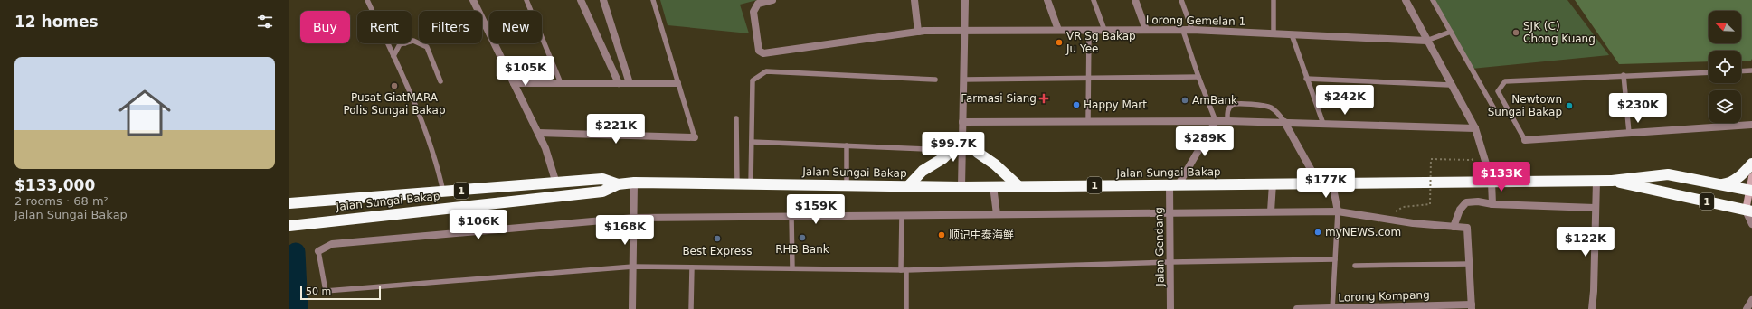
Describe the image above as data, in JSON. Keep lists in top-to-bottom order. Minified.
{"streets":{"highway":["Jalan Sungai Bakap","1"],"street":["Lorong Gemelan 1","Jalan Gendang","Lorong Kompang"]},"crossings":[["Jalan Sungai Bakap","Jalan Gendang"]],"places":{"other":["SJK (C) Chong Kuang","VR Sg Bakap Ju Yee","Pusat GiatMARA Polis Sungai Bakap","AmBank","Happy Mart","Newtown Sungai Bakap","myNEWS.com","顺记中泰海鲜","RHB Bank","Best Express"],"health":["Farmasi Siang"]},"scale_bar":"50 m","north":"top left","page":{"heading":"12 homes","chip":["Buy","Rent","Filters","New"],"list":[{"name":"$133,000","note":"2 rooms · 68 m² · Jalan Sungai Bakap"}],"price":["$105K","$242K","$230K","$221K","$289K","$99.7K","$133K","$177K","$159K","$106K","$168K","$122K"],"scale":"50 m"}}
